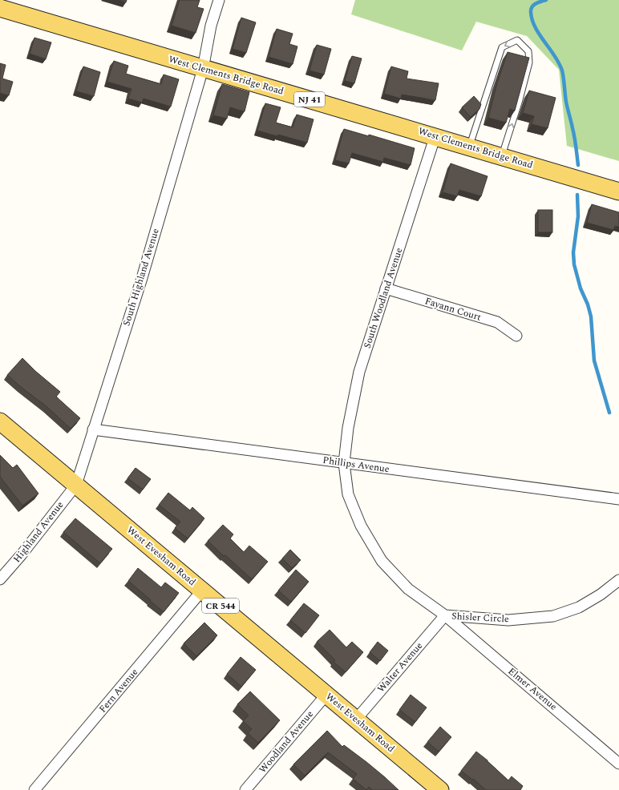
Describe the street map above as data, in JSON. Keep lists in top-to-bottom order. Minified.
{"streets":{"main road":["West Clements Bridge Road","NJ 41","West Evesham Road","CR 544"],"street":["South Highland Avenue","South Woodland Avenue","Fayann Court","Phillips Avenue","Highland Avenue","Shisler Circle","Walter Avenue","Elmer Avenue","Fern Avenue","Woodland Avenue"]},"crossings":[["West Clements Bridge Road","South Highland Avenue"],["West Clements Bridge Road","South Woodland Avenue"],["South Highland Avenue","Phillips Avenue"],["South Highland Avenue","Highland Avenue"],["South Highland Avenue","West Evesham Road"],["South Woodland Avenue","Fayann Court"],["South Woodland Avenue","Phillips Avenue"],["South Woodland Avenue","Shisler Circle"],["Phillips Avenue","Shisler Circle"],["Highland Avenue","West Evesham Road"],["West Evesham Road","Walter Avenue"],["West Evesham Road","Fern Avenue"],["West Evesham Road","Woodland Avenue"],["Shisler Circle","Walter Avenue"],["Shisler Circle","Elmer Avenue"],["Walter Avenue","Elmer Avenue"]]}
